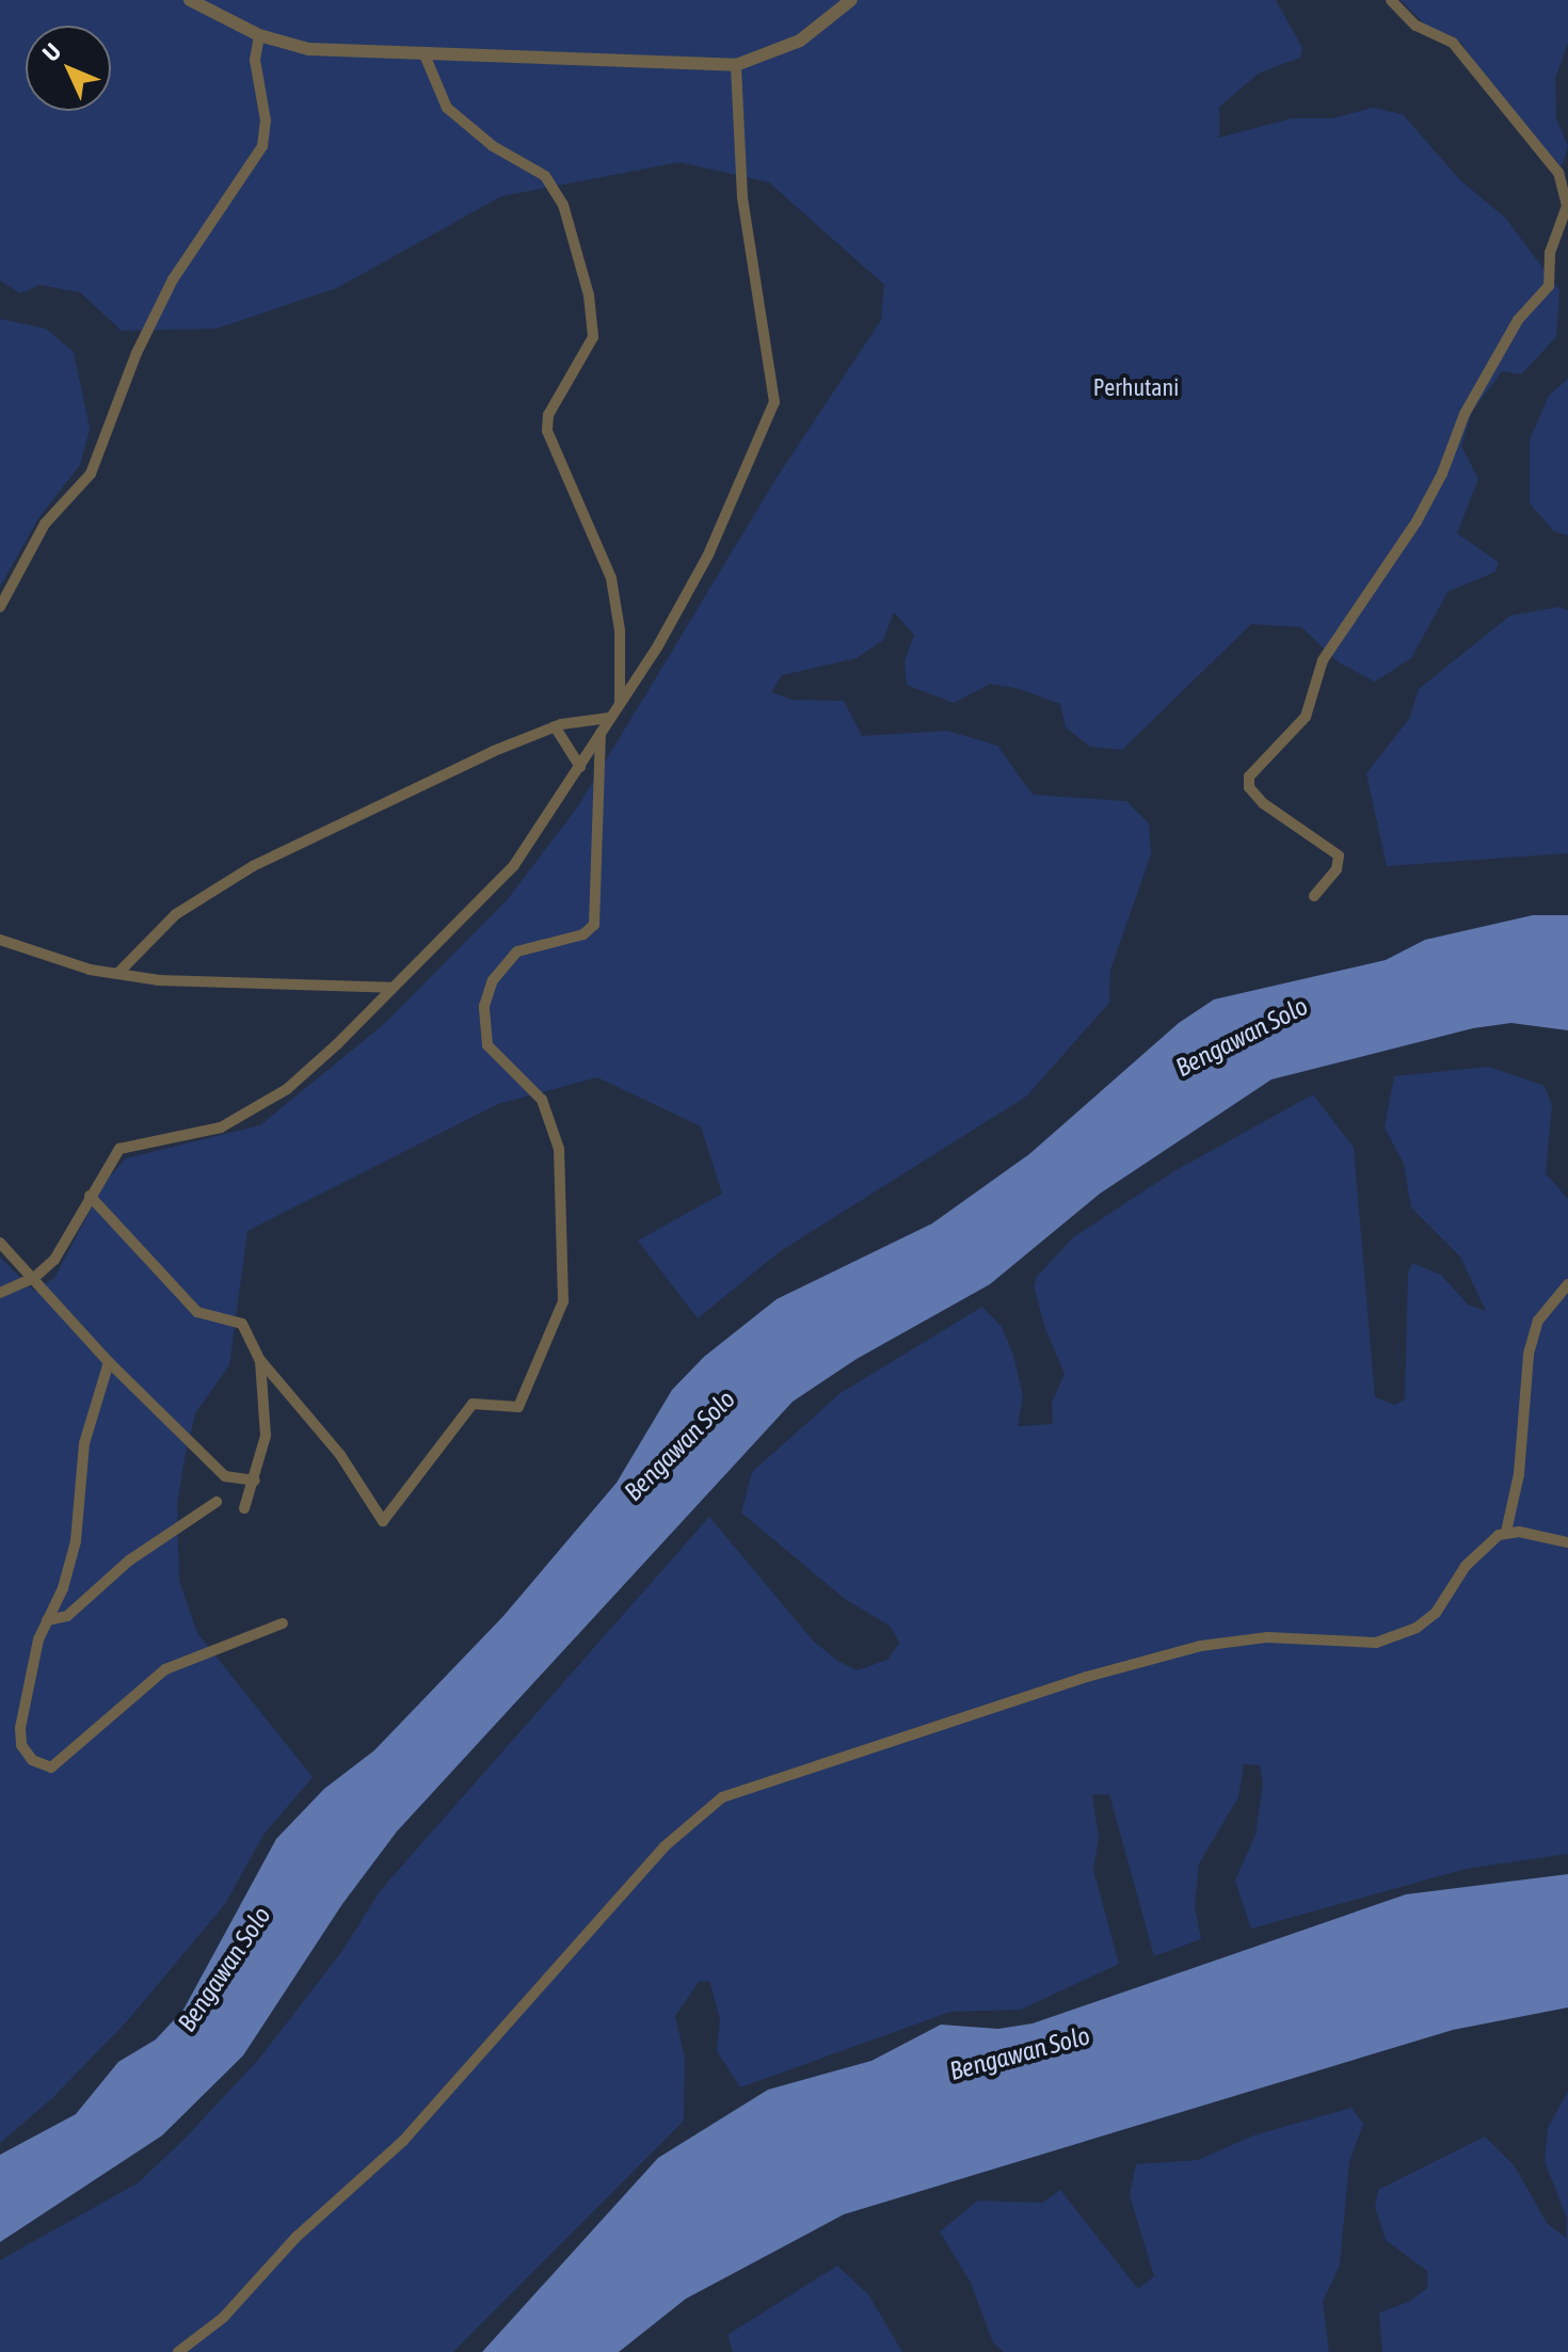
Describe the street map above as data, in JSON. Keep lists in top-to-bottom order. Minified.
{"water":["Bengawan Solo"],"parks":["Perhutani"],"north":"top left"}
